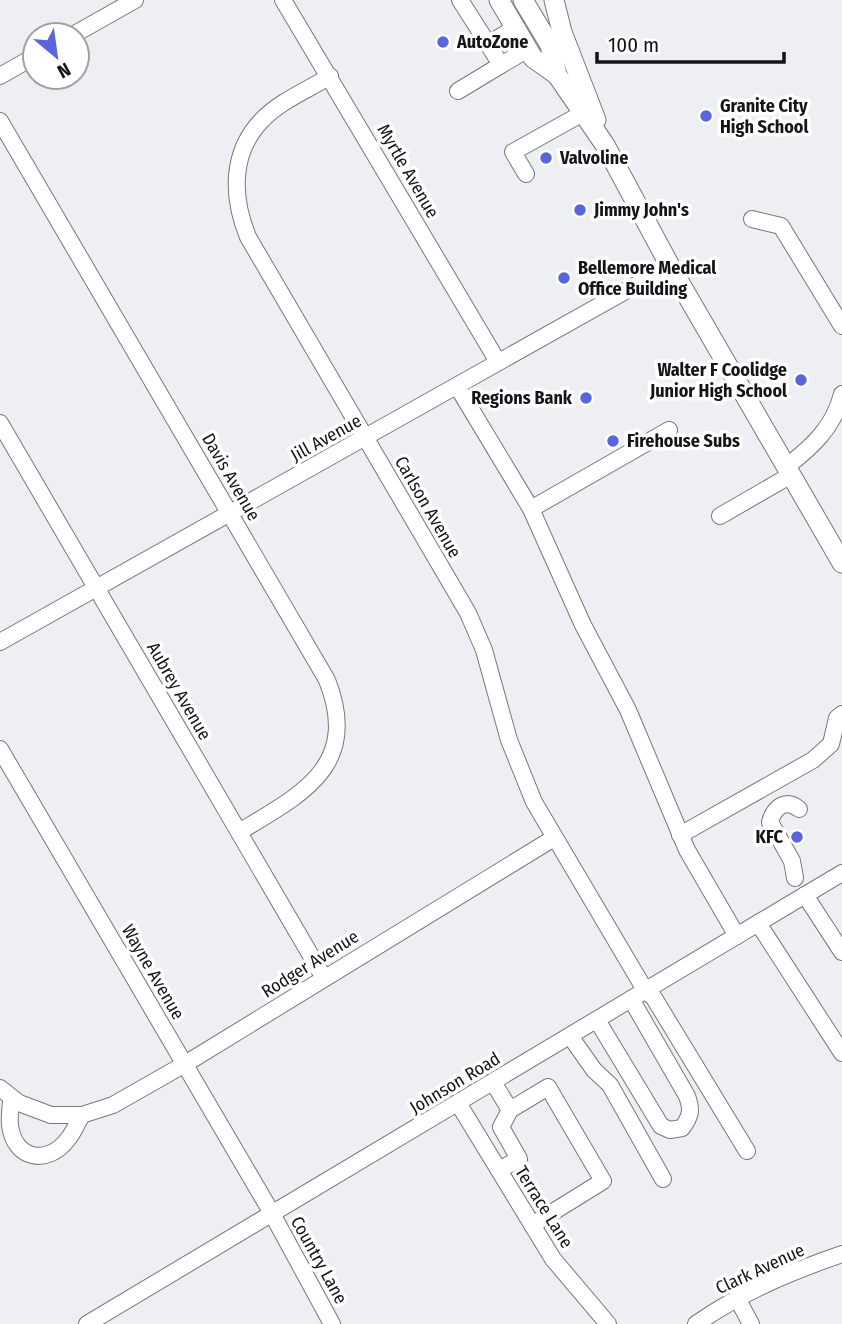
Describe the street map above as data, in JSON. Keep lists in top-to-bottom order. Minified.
{"streets":{"street":["Myrtle Avenue","Jill Avenue","Davis Avenue","Carlson Avenue","Aubrey Avenue","Rodger Avenue","Wayne Avenue","Johnson Road","Terrace Lane","Country Lane","Clark Avenue"]},"crossings":[["Myrtle Avenue","Jill Avenue"],["Myrtle Avenue","Carlson Avenue"],["Jill Avenue","Davis Avenue"],["Jill Avenue","Carlson Avenue"],["Jill Avenue","Aubrey Avenue"],["Davis Avenue","Aubrey Avenue"],["Carlson Avenue","Rodger Avenue"],["Carlson Avenue","Johnson Road"],["Aubrey Avenue","Rodger Avenue"],["Rodger Avenue","Wayne Avenue"],["Wayne Avenue","Johnson Road"],["Wayne Avenue","Country Lane"],["Johnson Road","Terrace Lane"],["Johnson Road","Country Lane"]],"places":["AutoZone","Granite City High School","Valvoline","Jimmy John's","Bellemore Medical Office Building","Walter F Coolidge Junior High School","Regions Bank","Firehouse Subs","KFC"],"scale_bar":"100 m","north":"bottom right"}
